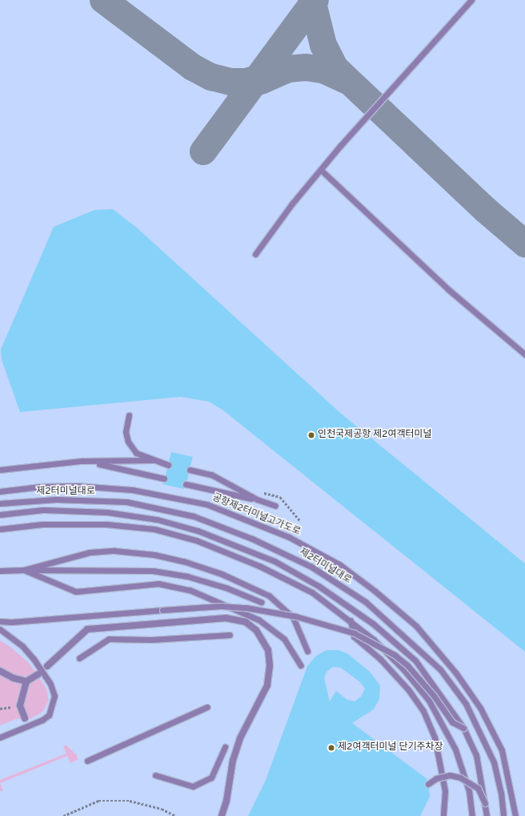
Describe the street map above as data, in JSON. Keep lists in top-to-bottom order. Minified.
{"streets":{"lane":["제2터미널대로","공항제2터미널고가도로"]},"places":["인천국제공항 제2여객터미널","제2여객터미널 단기주차장"]}
